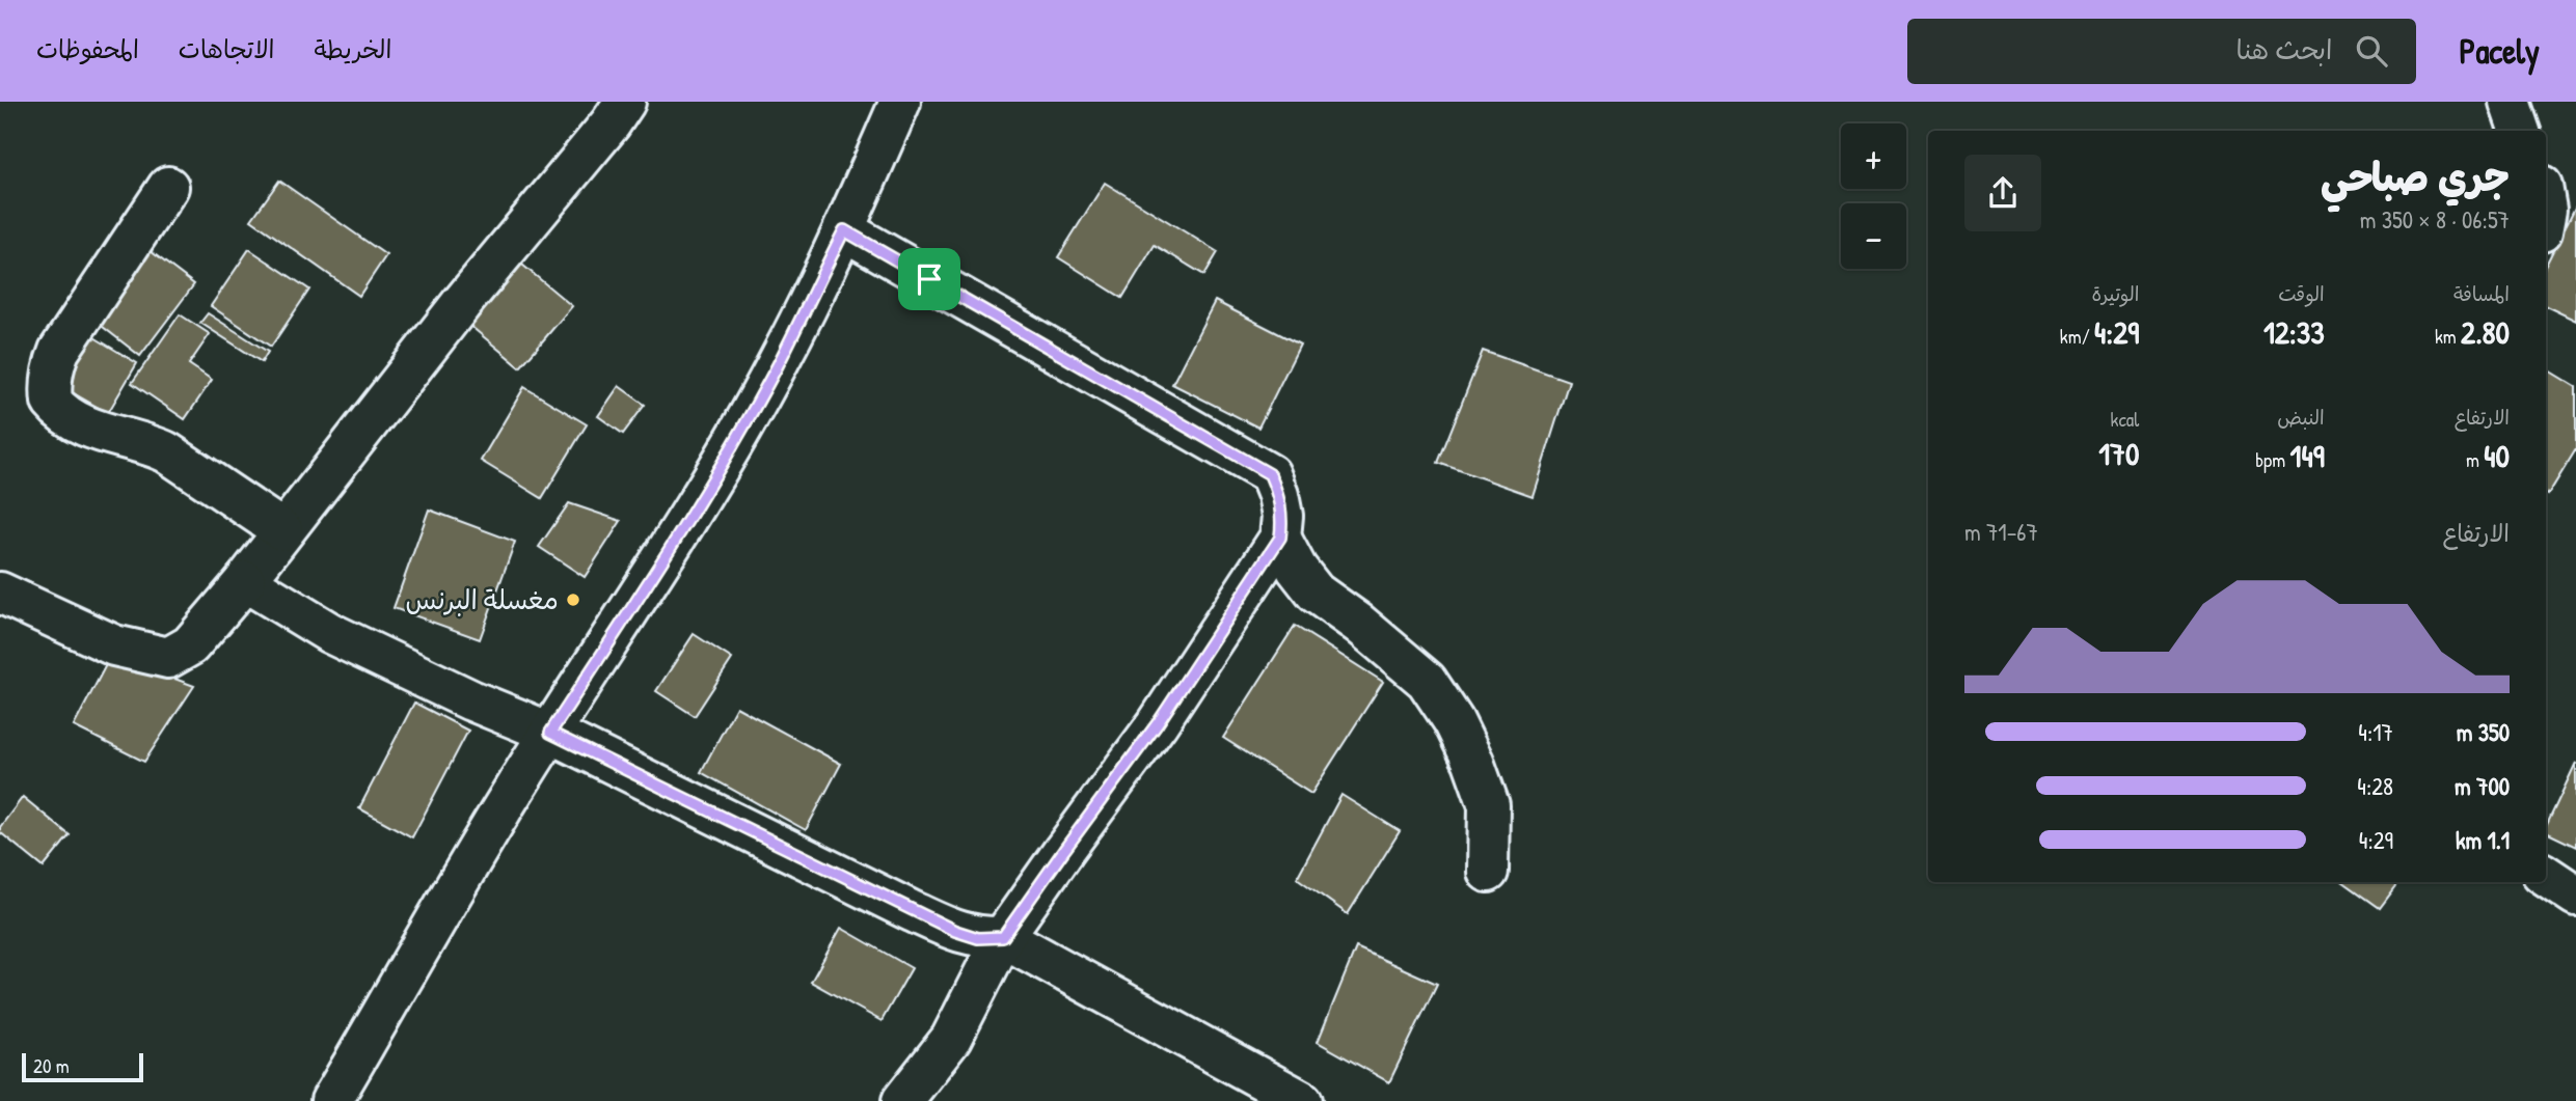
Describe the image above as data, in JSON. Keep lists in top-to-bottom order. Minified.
{"places":["مغسلة البرنس"],"scale_bar":"20 m","page":{"header":"Pacely","search":"ابحث هنا","nav":["الخريطة","الاتجاهات","المحفوظات"],"map_buttons":["+","−"],"heading":["جري صباحي","06:57 · 8 × 350 m"],"stats":[["المسافة","2.80 km"],["الوقت","12:33"],["الوتيرة","4:29 /km"],["الارتفاع","40 m"],["النبض","149 bpm"],["kcal","170"]],"chart":["الارتفاع","67–71 m"],"list":[{"name":"350 m","note":"4:17"},{"name":"700 m","note":"4:28"},{"name":"1.1 km","note":"4:29"}],"scale":"20 m"}}
